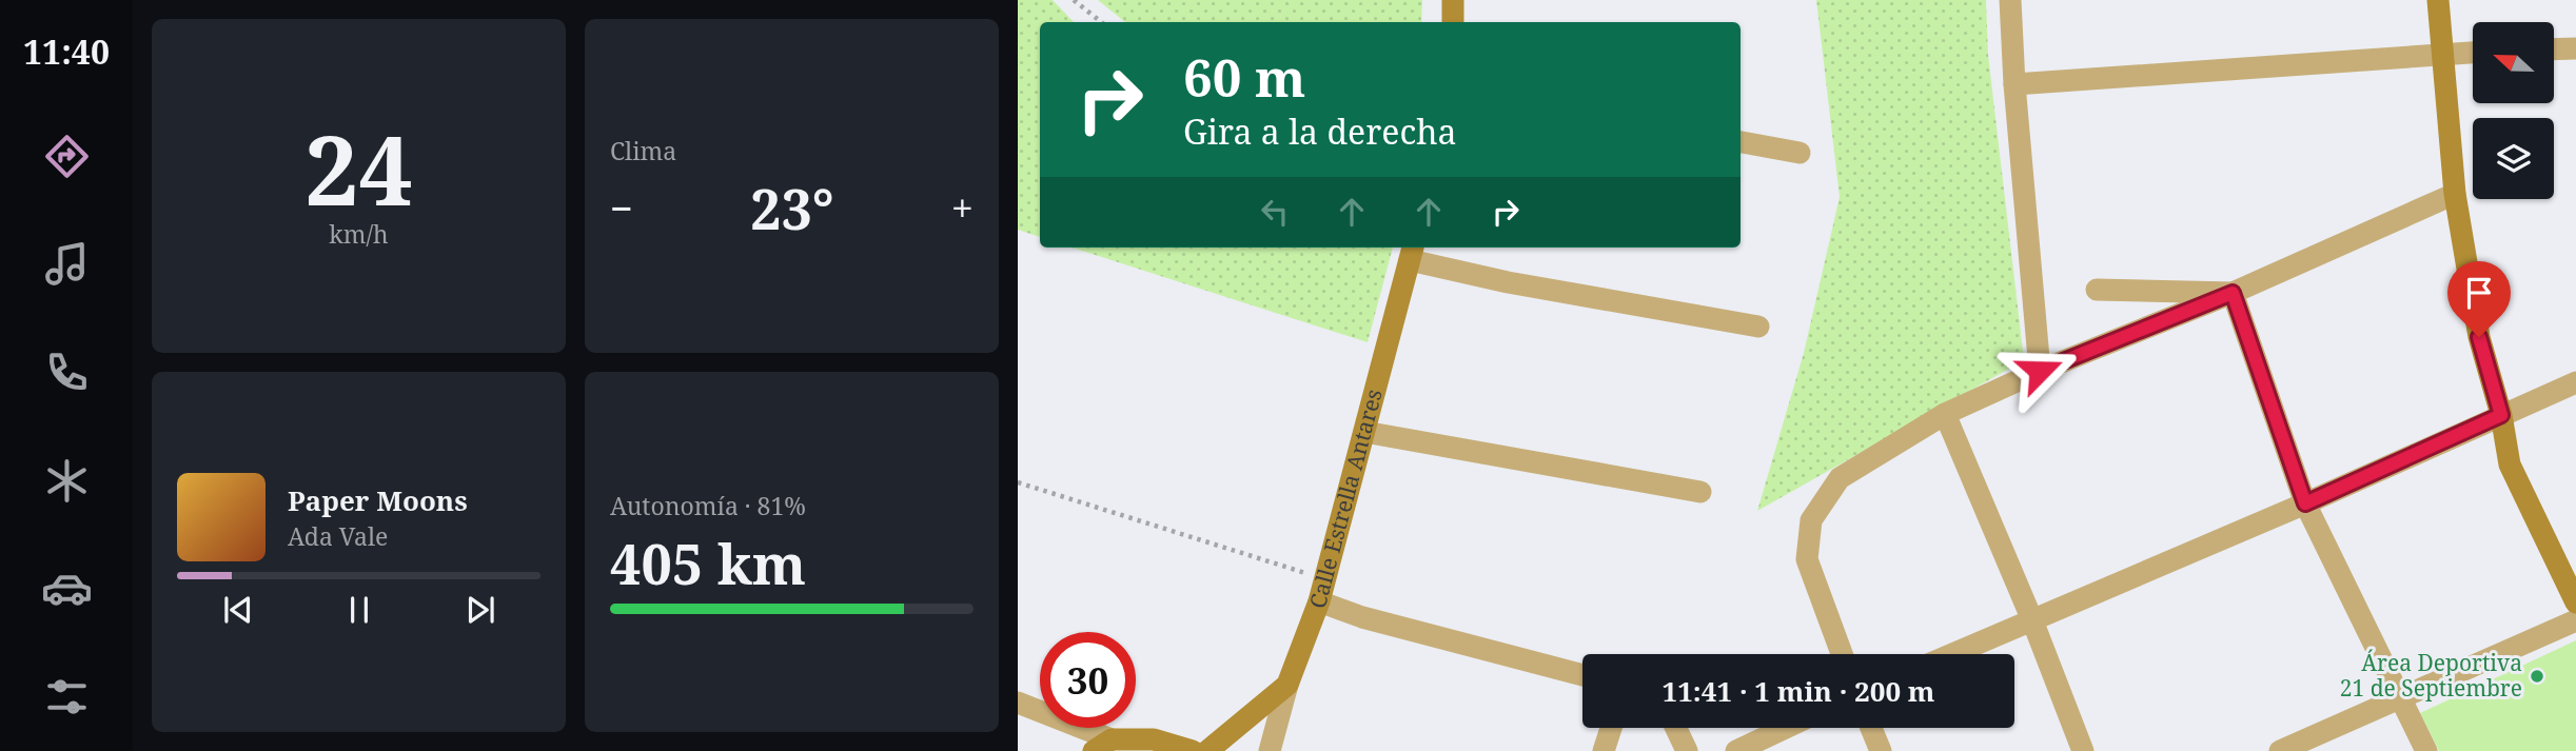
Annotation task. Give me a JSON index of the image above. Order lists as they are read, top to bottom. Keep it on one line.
{"streets":{"street":["Calle Estrella Antares"]},"places":["Área Deportiva 21 de Septiembre"],"north":"left","page":{"tabs":"11:40","tile":[["24","km/h"],"Clima",["Autonomía · 81%","405 km"]],"turn":["60 m","Gira a la derecha"],"heat":["−","23°","+"],"song":["Paper Moons","Ada Vale"],"limit":"30","trip":"11:41 · 1 min · 200 m"}}
